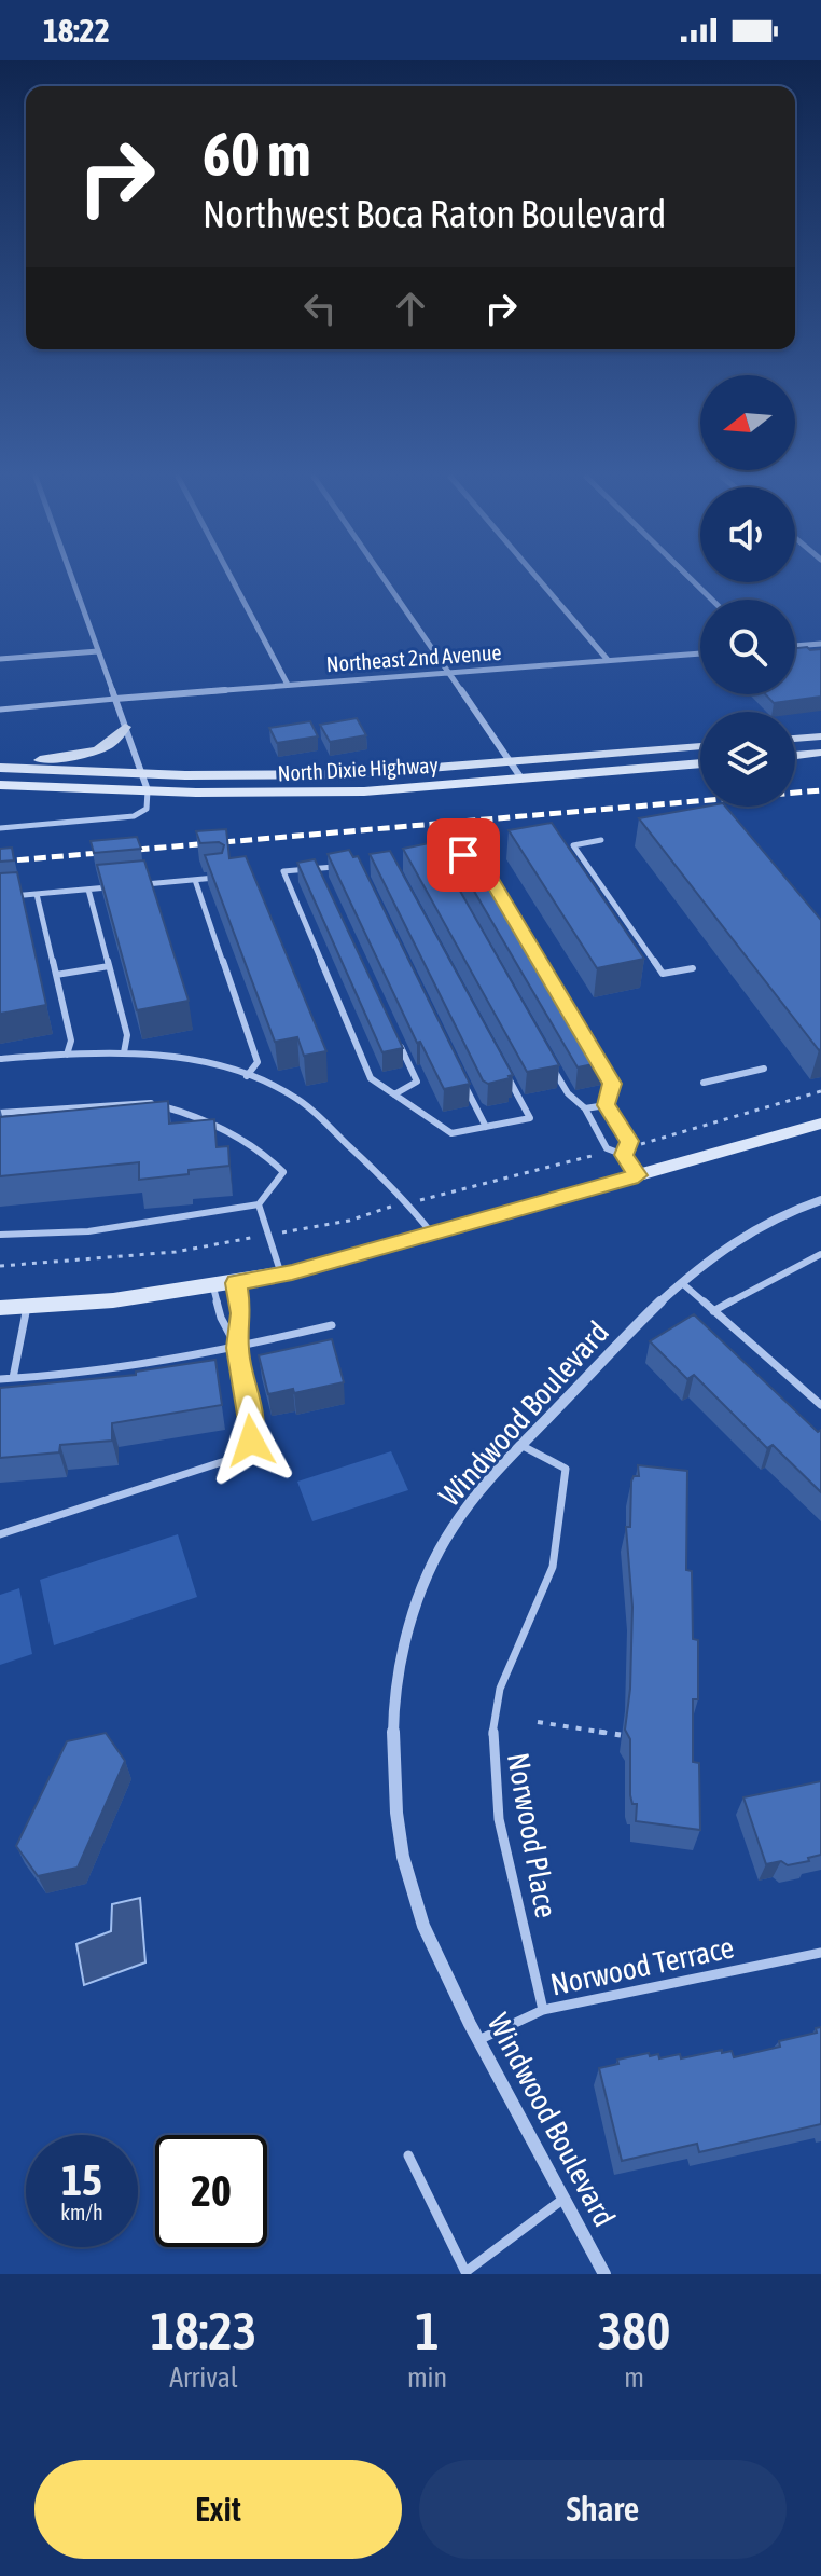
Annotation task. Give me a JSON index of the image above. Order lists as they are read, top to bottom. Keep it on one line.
{"streets":{"main road":["North Dixie Highway"],"street":["Northeast 2nd Avenue","Windwood Boulevard"],"lane":["Norwood Place","Norwood Terrace"]},"crossings":[["Windwood Boulevard","Norwood Place"],["Windwood Boulevard","Norwood Terrace"],["Norwood Place","Norwood Terrace"]],"north":"left","page":{"status":"18:22","turn":["60 m","Northwest Boca Raton Boulevard"],"speed":"15 km/h","limit":"20","eta":["18:23","Arrival","1","min","380","m"],"buttons":["Exit","Share"]}}
